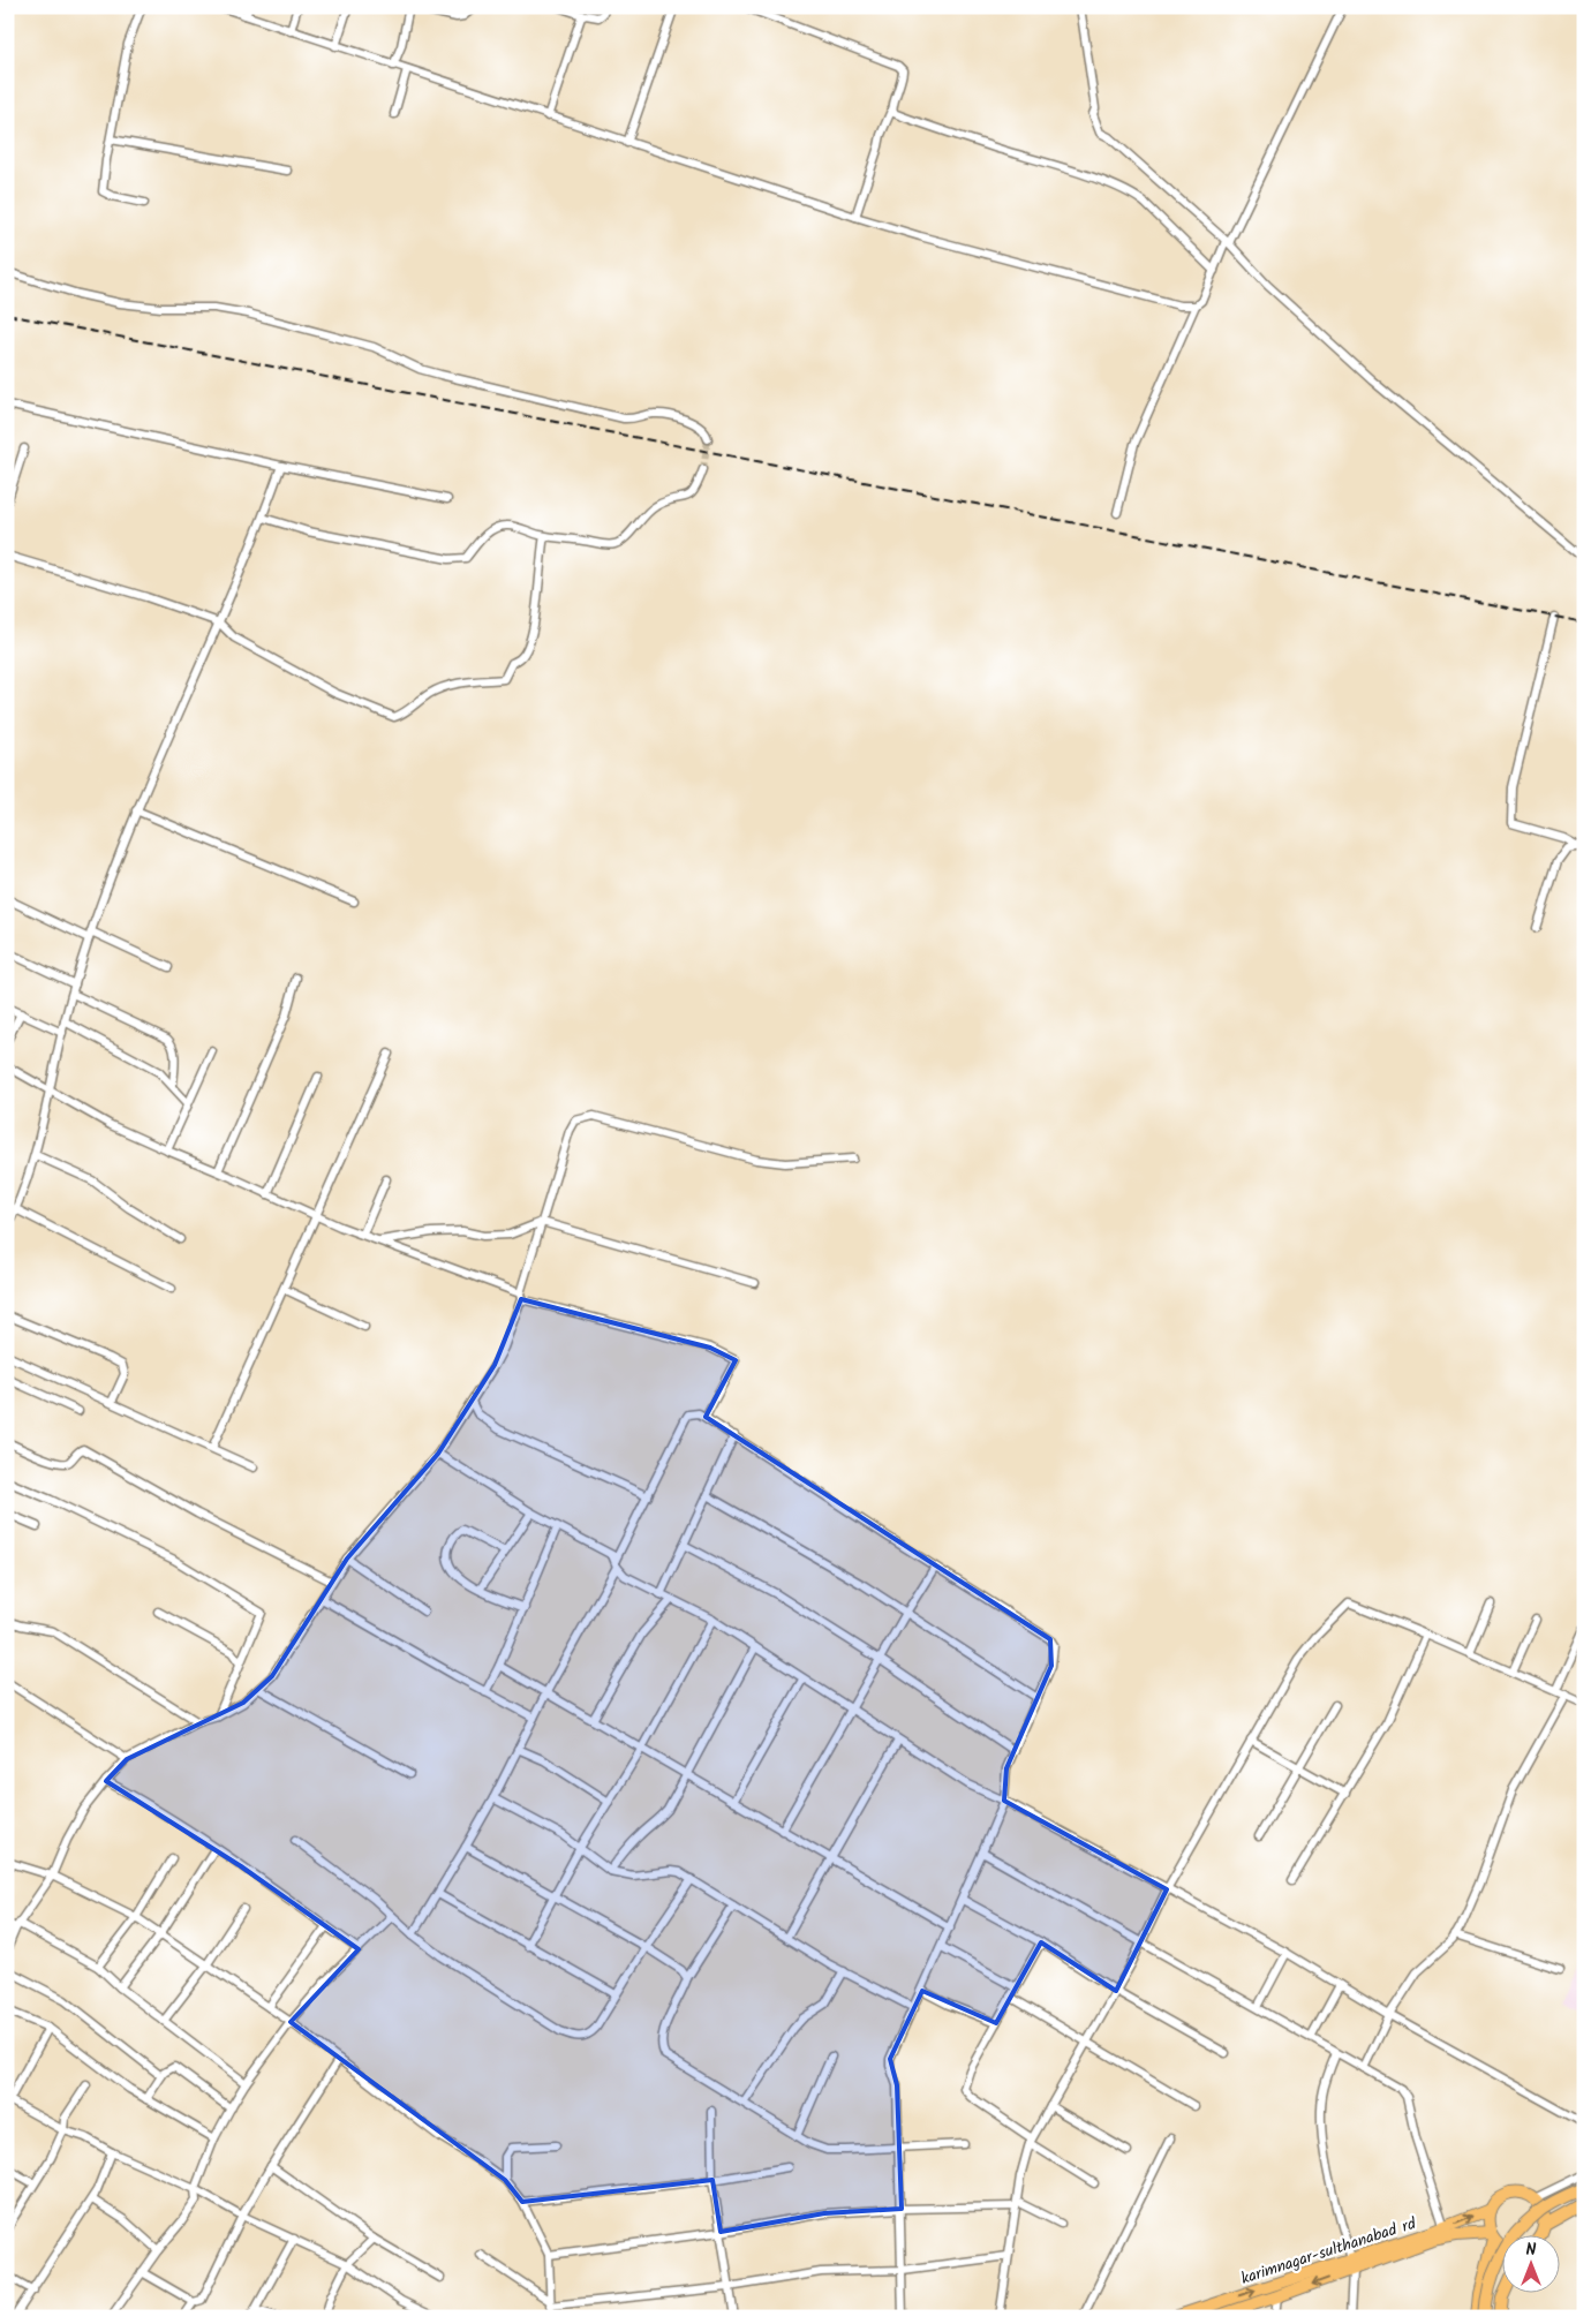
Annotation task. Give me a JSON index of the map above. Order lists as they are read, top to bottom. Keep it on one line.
{"streets":{"highway":["karimnagar-sulthanabad rd"]},"north":"top"}
